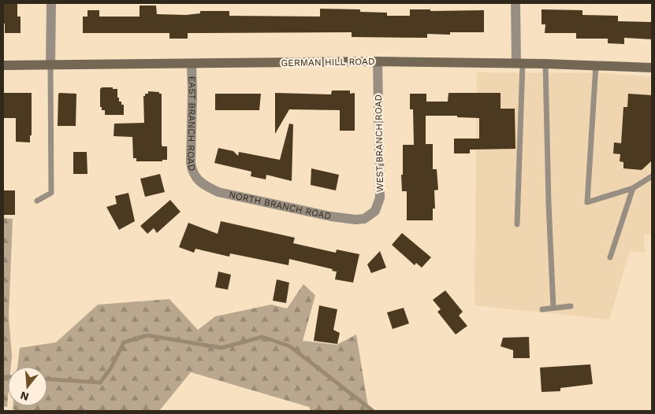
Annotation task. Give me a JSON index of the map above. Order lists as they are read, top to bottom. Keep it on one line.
{"streets":{"street":["GERMAN HILL ROAD","EAST BRANCH ROAD","WEST BRANCH ROAD","NORTH BRANCH ROAD"]},"crossings":[["GERMAN HILL ROAD","EAST BRANCH ROAD"],["GERMAN HILL ROAD","WEST BRANCH ROAD"],["EAST BRANCH ROAD","NORTH BRANCH ROAD"],["WEST BRANCH ROAD","NORTH BRANCH ROAD"]],"north":"bottom"}
